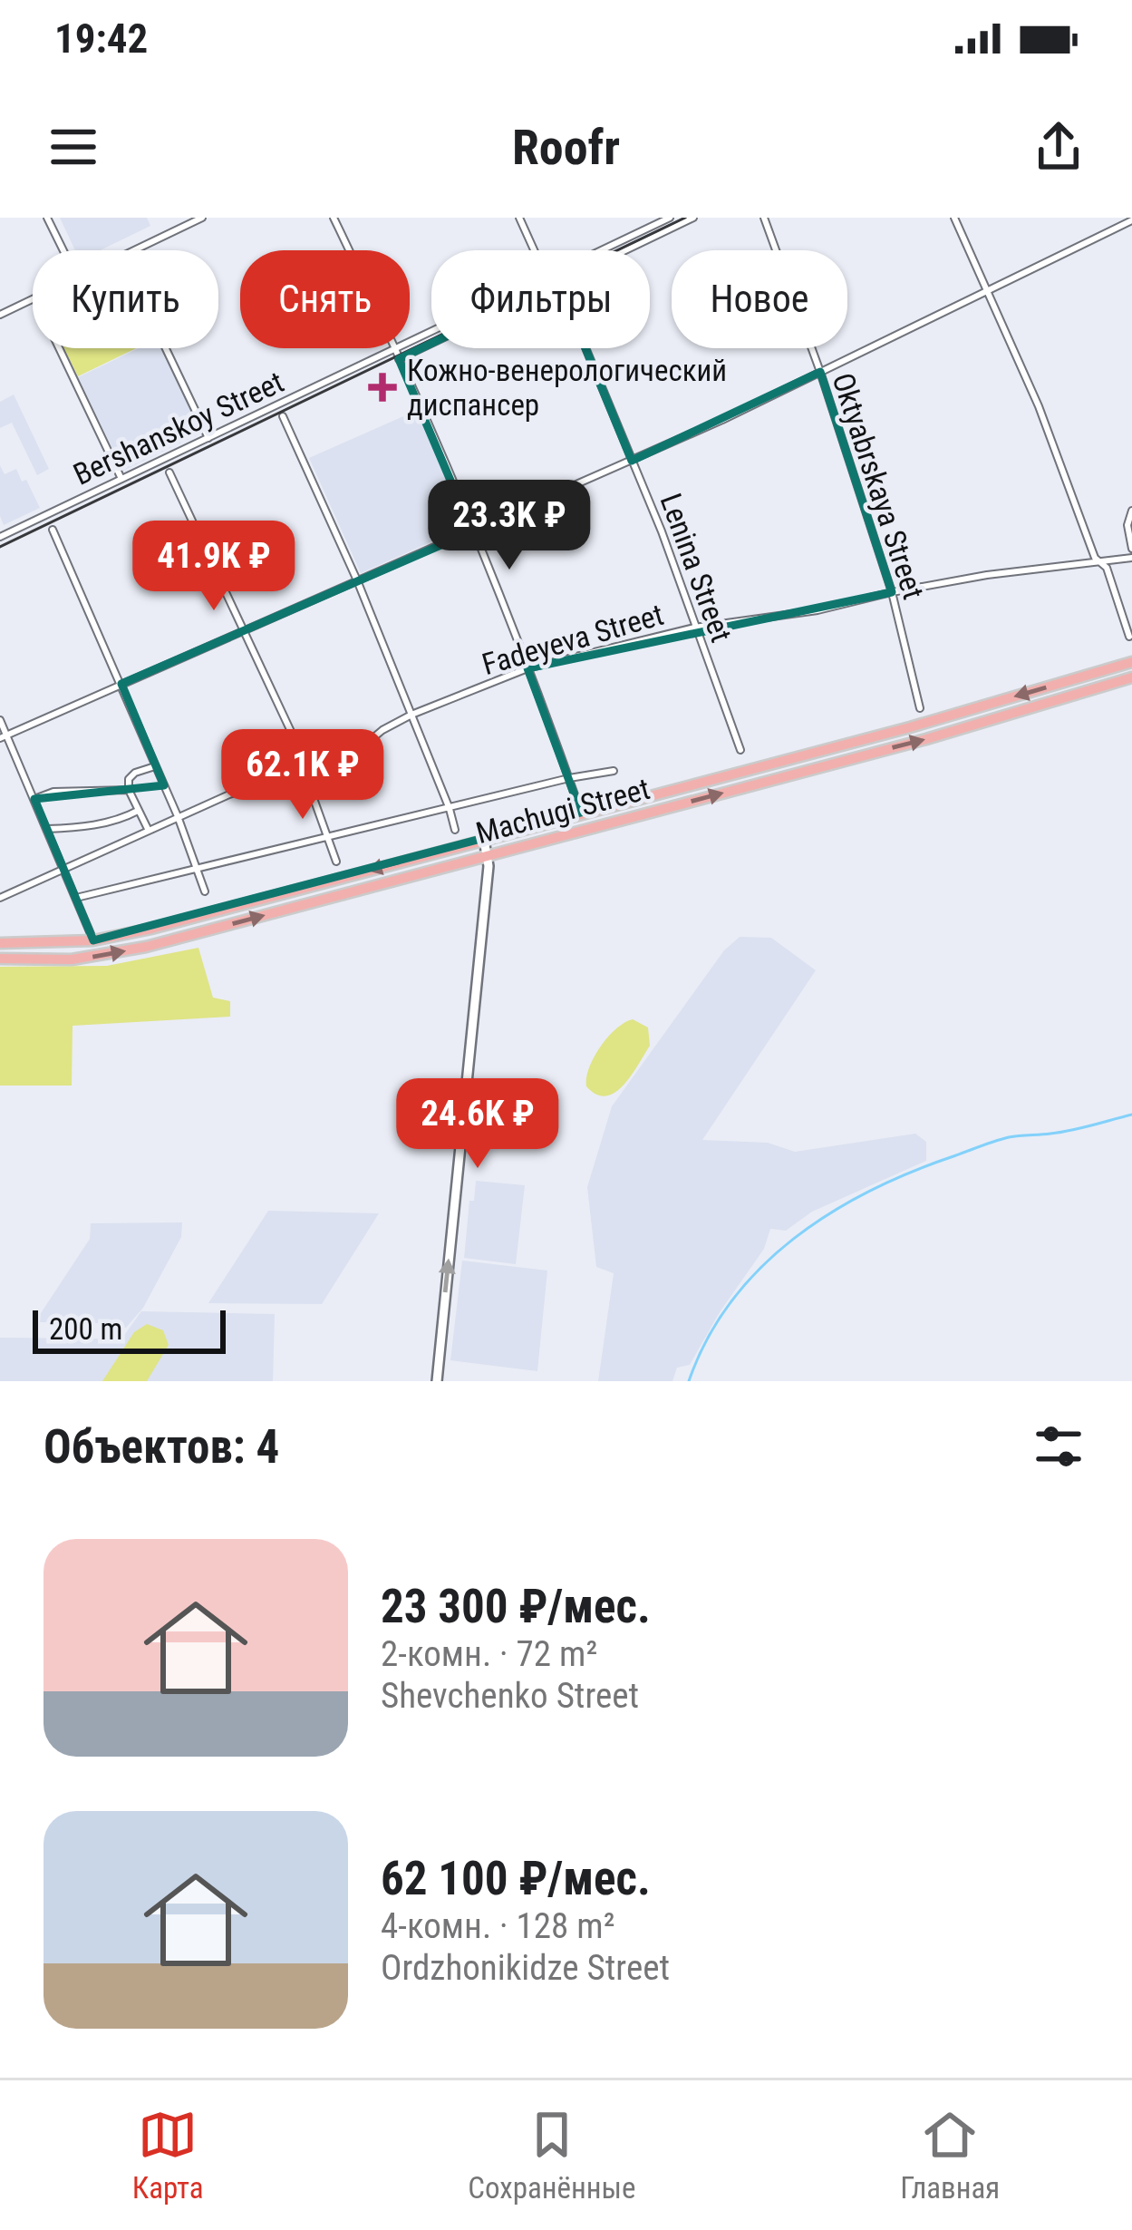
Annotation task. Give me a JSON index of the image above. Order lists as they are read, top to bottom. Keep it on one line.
{"streets":{"main road":["Machugi Street"],"street":["Bershanskoy Street","Oktyabrskaya Street","Lenina Street","Fadeyeva Street"]},"crossings":[["Oktyabrskaya Street","Fadeyeva Street"],["Lenina Street","Fadeyeva Street"]],"places":{"health":["Кожно-венерологический диспансер"]},"scale_bar":"200 m","page":{"status":"19:42","header":"Roofr","chip":["Купить","Снять","Фильтры","Новое"],"price":["23.3K ₽","41.9K ₽","62.1K ₽","24.6K ₽"],"scale":"200 m","heading":"Объектов: 4","list":[{"name":"23 300 ₽/мес.","note":"2-комн. · 72 m² · Shevchenko Street"},{"name":"62 100 ₽/мес.","note":"4-комн. · 128 m² · Ordzhonikidze Street"}],"tabs":["Карта","Сохранённые","Главная"]}}
